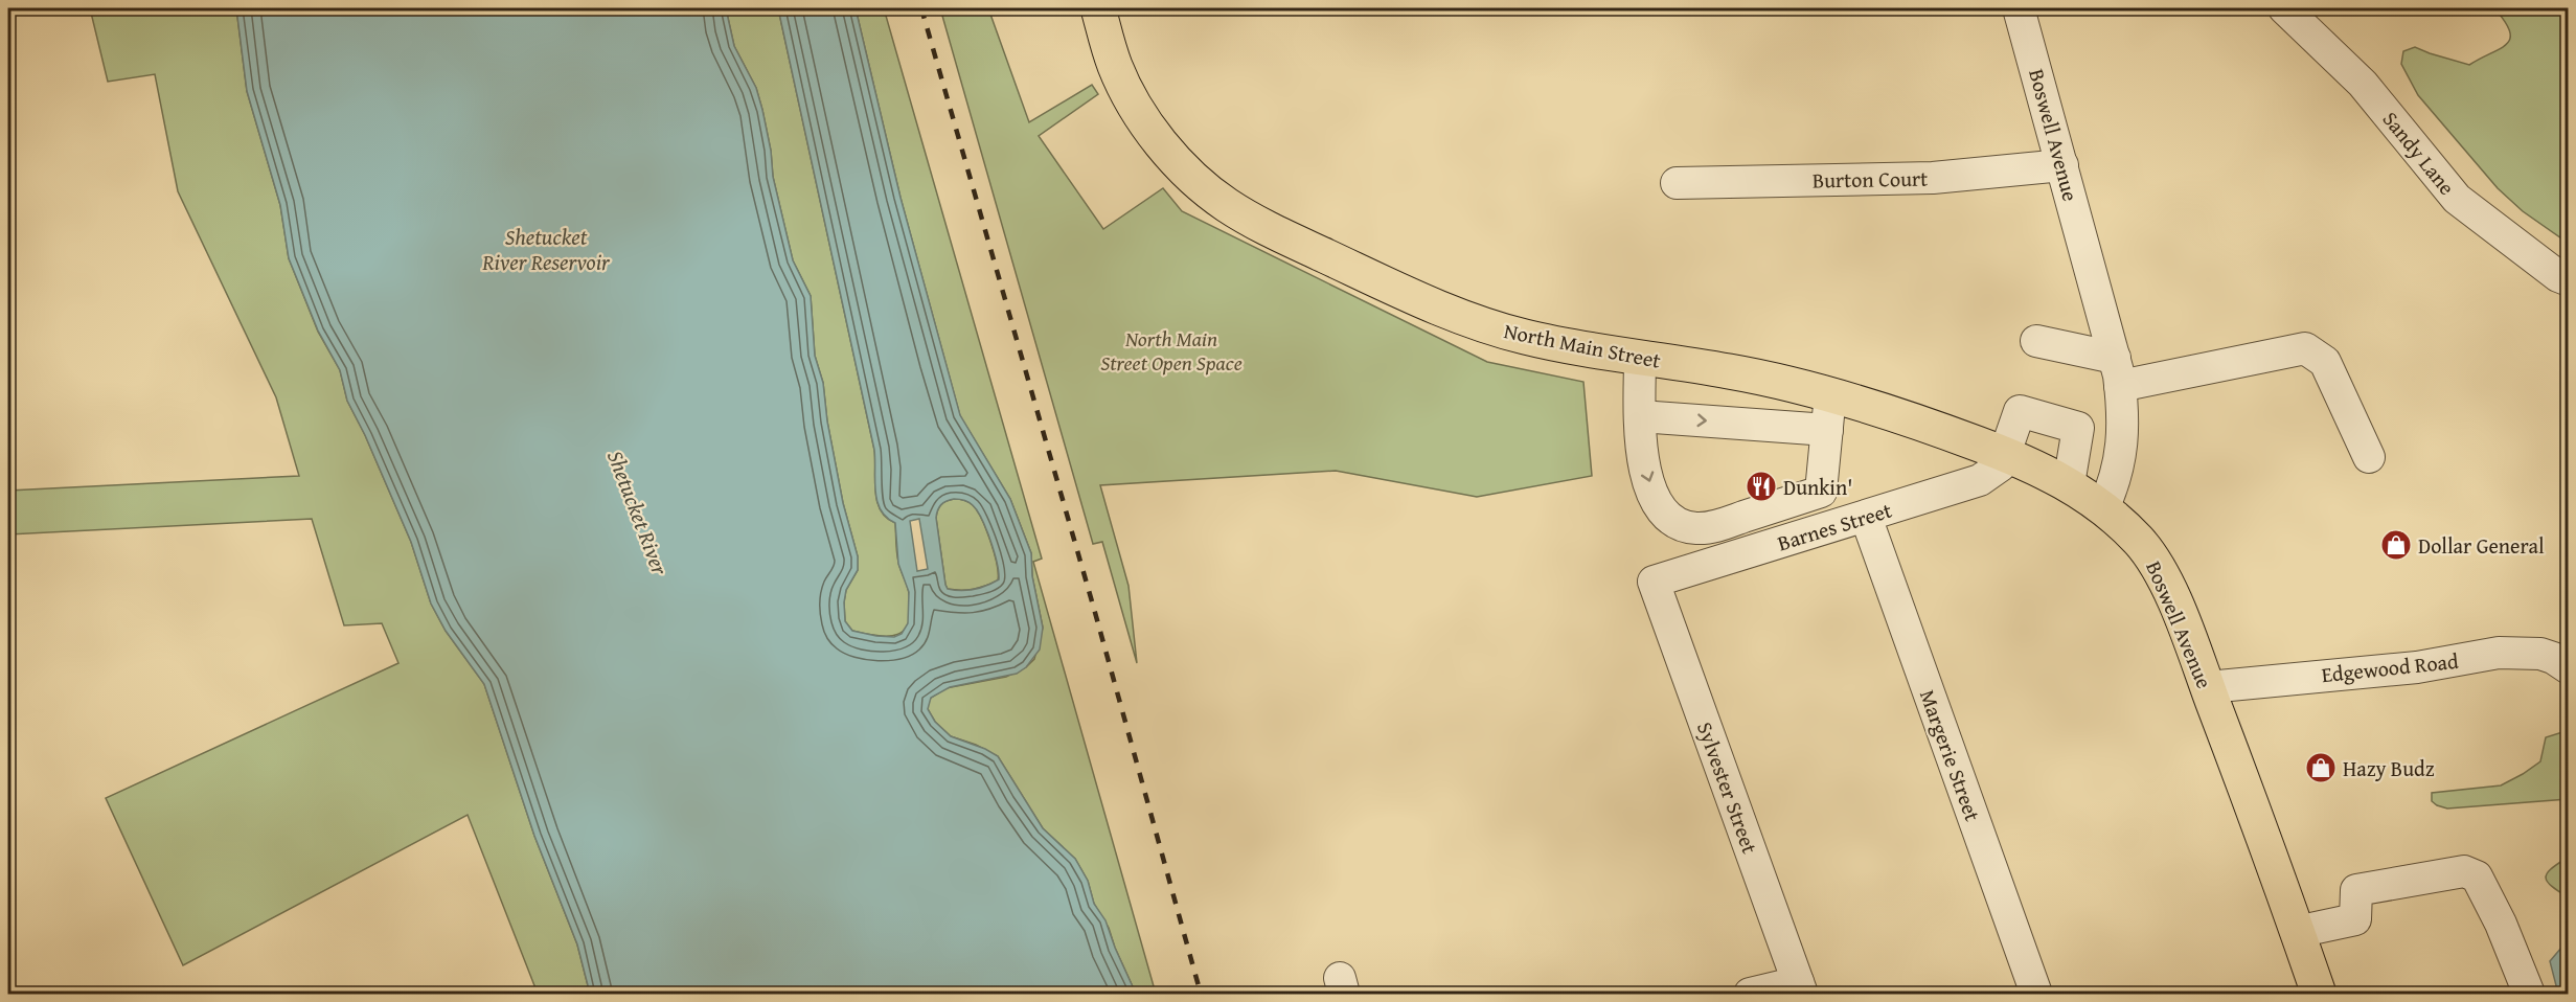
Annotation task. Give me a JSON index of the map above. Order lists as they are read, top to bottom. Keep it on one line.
{"streets":{"main road":["Boswell Avenue","North Main Street"],"street":["Sandy Lane","Burton Court","Barnes Street","Edgewood Road","Margerie Street","Sylvester Street"]},"crossings":[["Boswell Avenue","Burton Court"],["Boswell Avenue","North Main Street"],["Boswell Avenue","Edgewood Road"],["North Main Street","Barnes Street"],["Barnes Street","Margerie Street"],["Barnes Street","Sylvester Street"]],"water":["Shetucket River Reservoir","Shetucket River"],"parks":["North Main Street Open Space"],"places":{"restaurant":["Dunkin'"],"shop":["Dollar General","Hazy Budz"]}}
